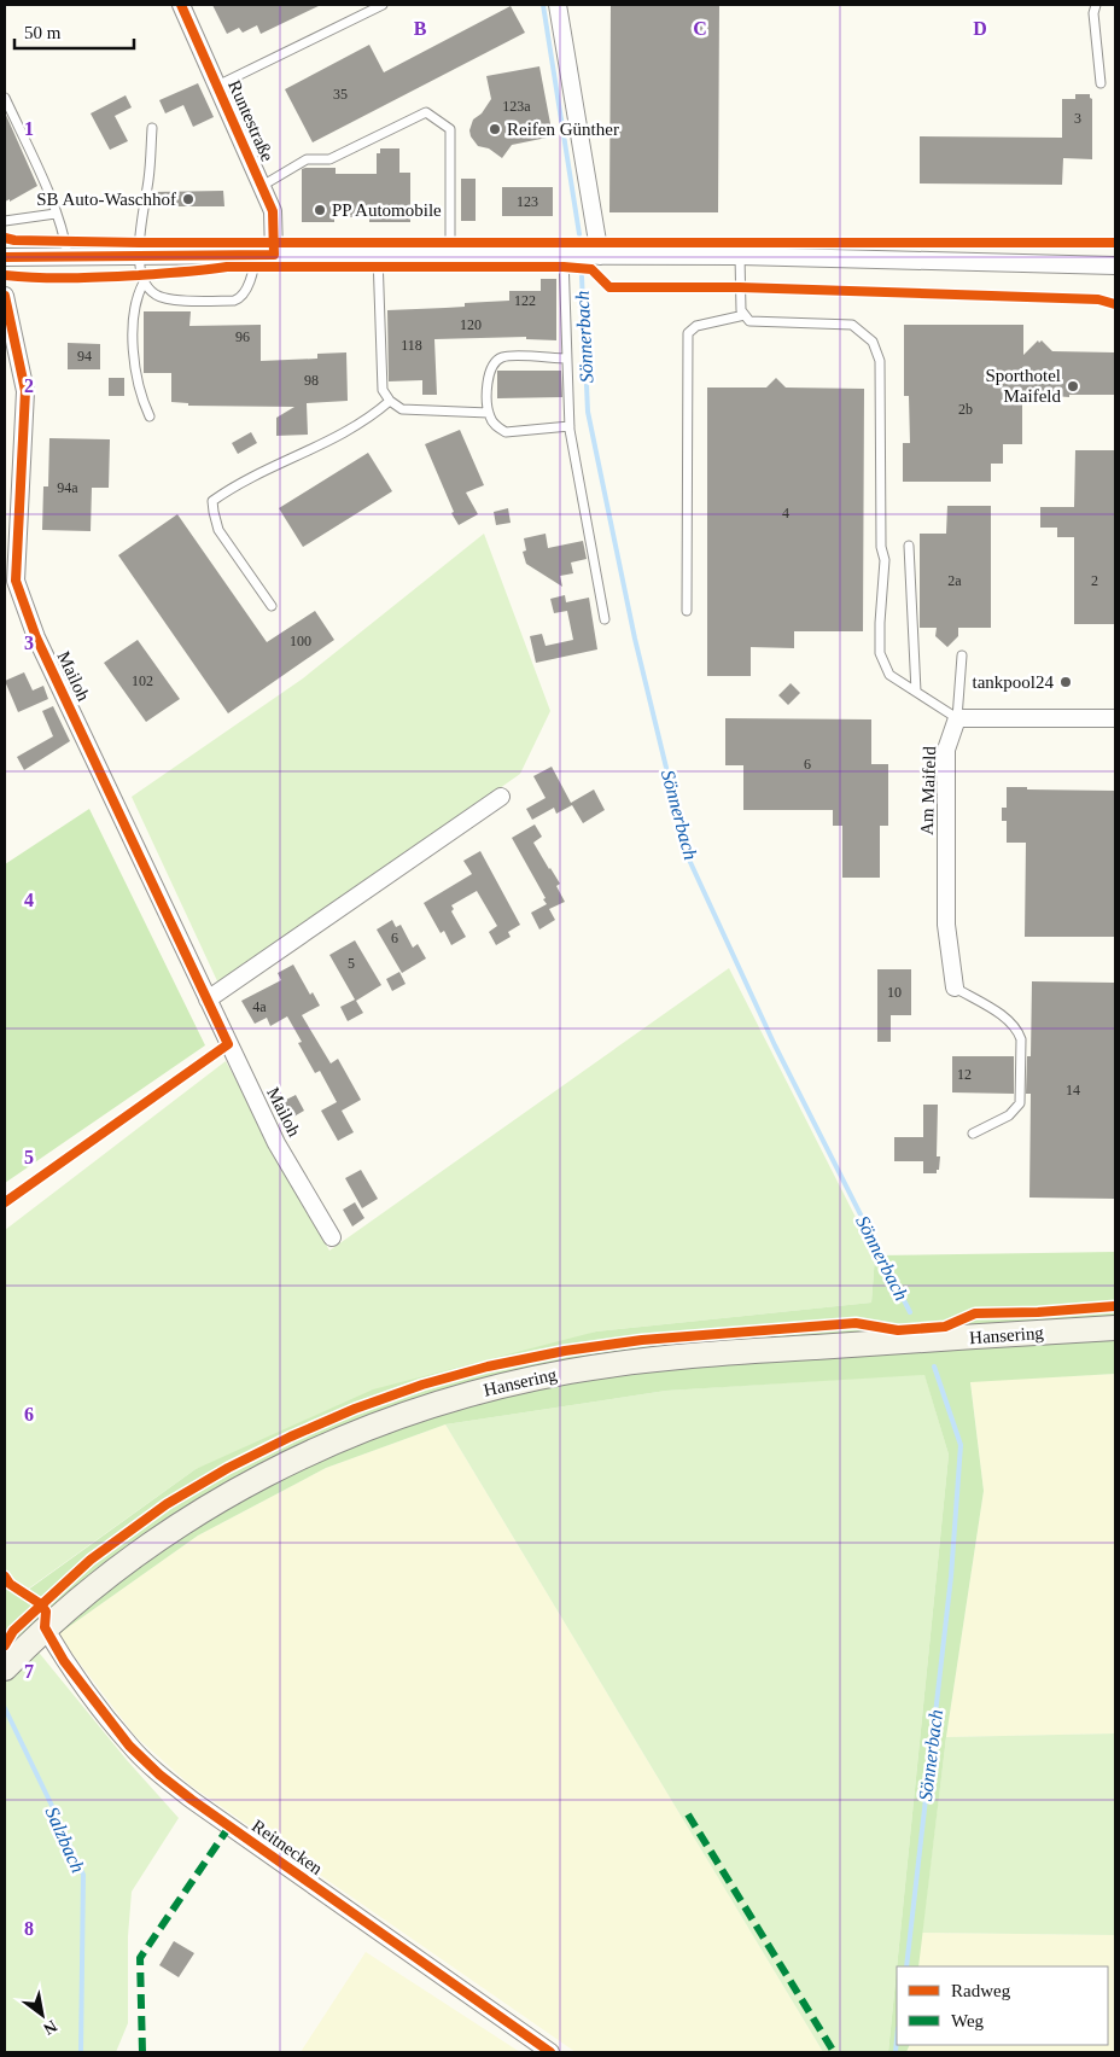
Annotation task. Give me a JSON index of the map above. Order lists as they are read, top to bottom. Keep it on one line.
{"streets":{"street":["Runtestraße","Mailoh","Am Maifeld","Hansering","Reitnecken"]},"crossings":[["Hansering","Reitnecken"]],"water":["Sönnerbach","Salzbach"],"places":["Reifen Günther","SB Auto-Waschhof","PP Automobile","Sporthotel Maifeld","tankpool24"],"house_numbers":["35","123a","3","123","122","120","96","118","94","98","2b","94a","4","2a","2","100","102","6","6","5","10","4a","12","14"],"legend":["Radweg","Weg"],"scale_bar":"50 m","north":"bottom right","grid":{"columns":["B","C","D"],"rows":["1","2","3","4","5","6","7","8"]}}
